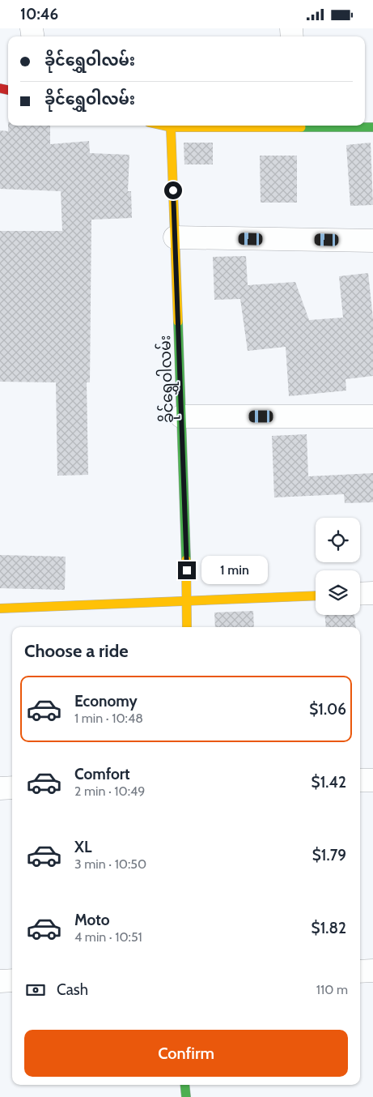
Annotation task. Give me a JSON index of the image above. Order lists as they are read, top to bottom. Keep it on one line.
{"streets":{"street":["ခိုင်ရွှေဝါလမ်း"]},"page":{"status":"10:46","banner":["ခိုင်ရွှေဝါလမ်း","ခိုင်ရွှေဝါလမ်း"],"bubble":"1 min","heading":"Choose a ride","list":[{"name":"Economy","note":"1 min · 10:48","value":"$1.06"},{"name":"Comfort","note":"2 min · 10:49","value":"$1.42"},{"name":"XL","note":"3 min · 10:50","value":"$1.79"},{"name":"Moto","note":"4 min · 10:51","value":"$1.82"}],"pay":["Cash","110 m"],"buttons":"Confirm"}}
